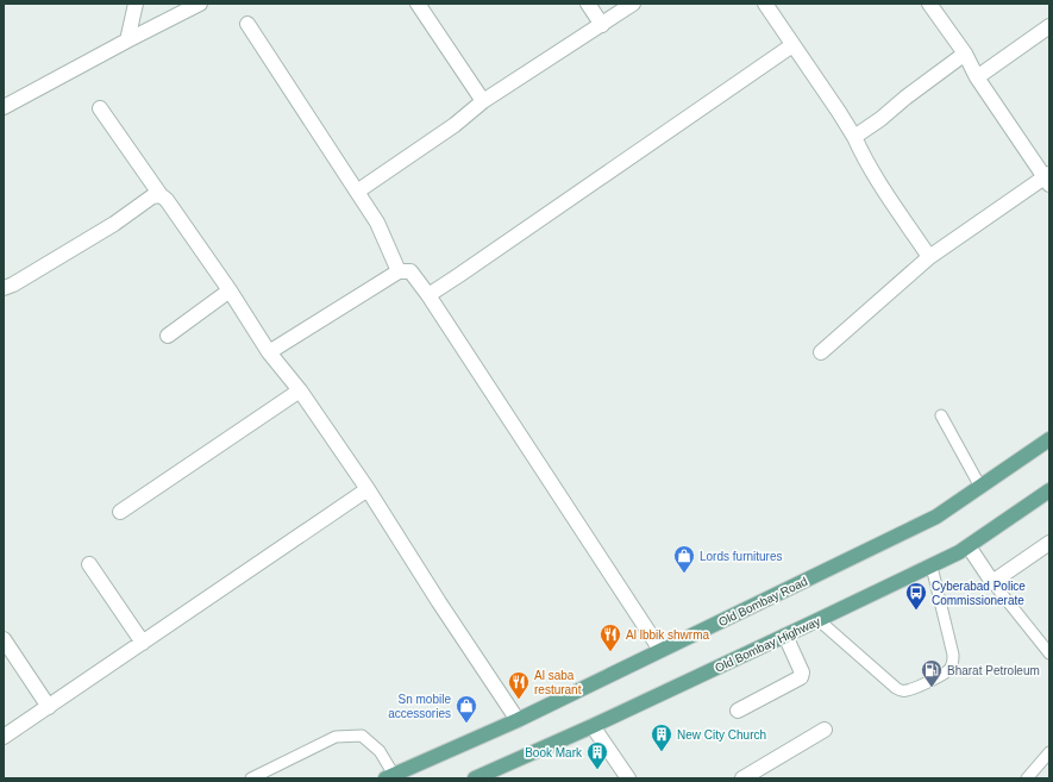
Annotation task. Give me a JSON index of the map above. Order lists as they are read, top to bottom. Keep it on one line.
{"streets":{"main road":["Old Bombay Road","Old Bombay Highway"]},"places":{"shop":["Lords furnitures","Sn mobile accessories"],"bus stop":["Cyberabad Police Commissionerate"],"restaurant":["Al lbbik shwrma","Al saba resturant"],"fuel station":["Bharat Petroleum"],"building":["New City Church","Book Mark"]}}
